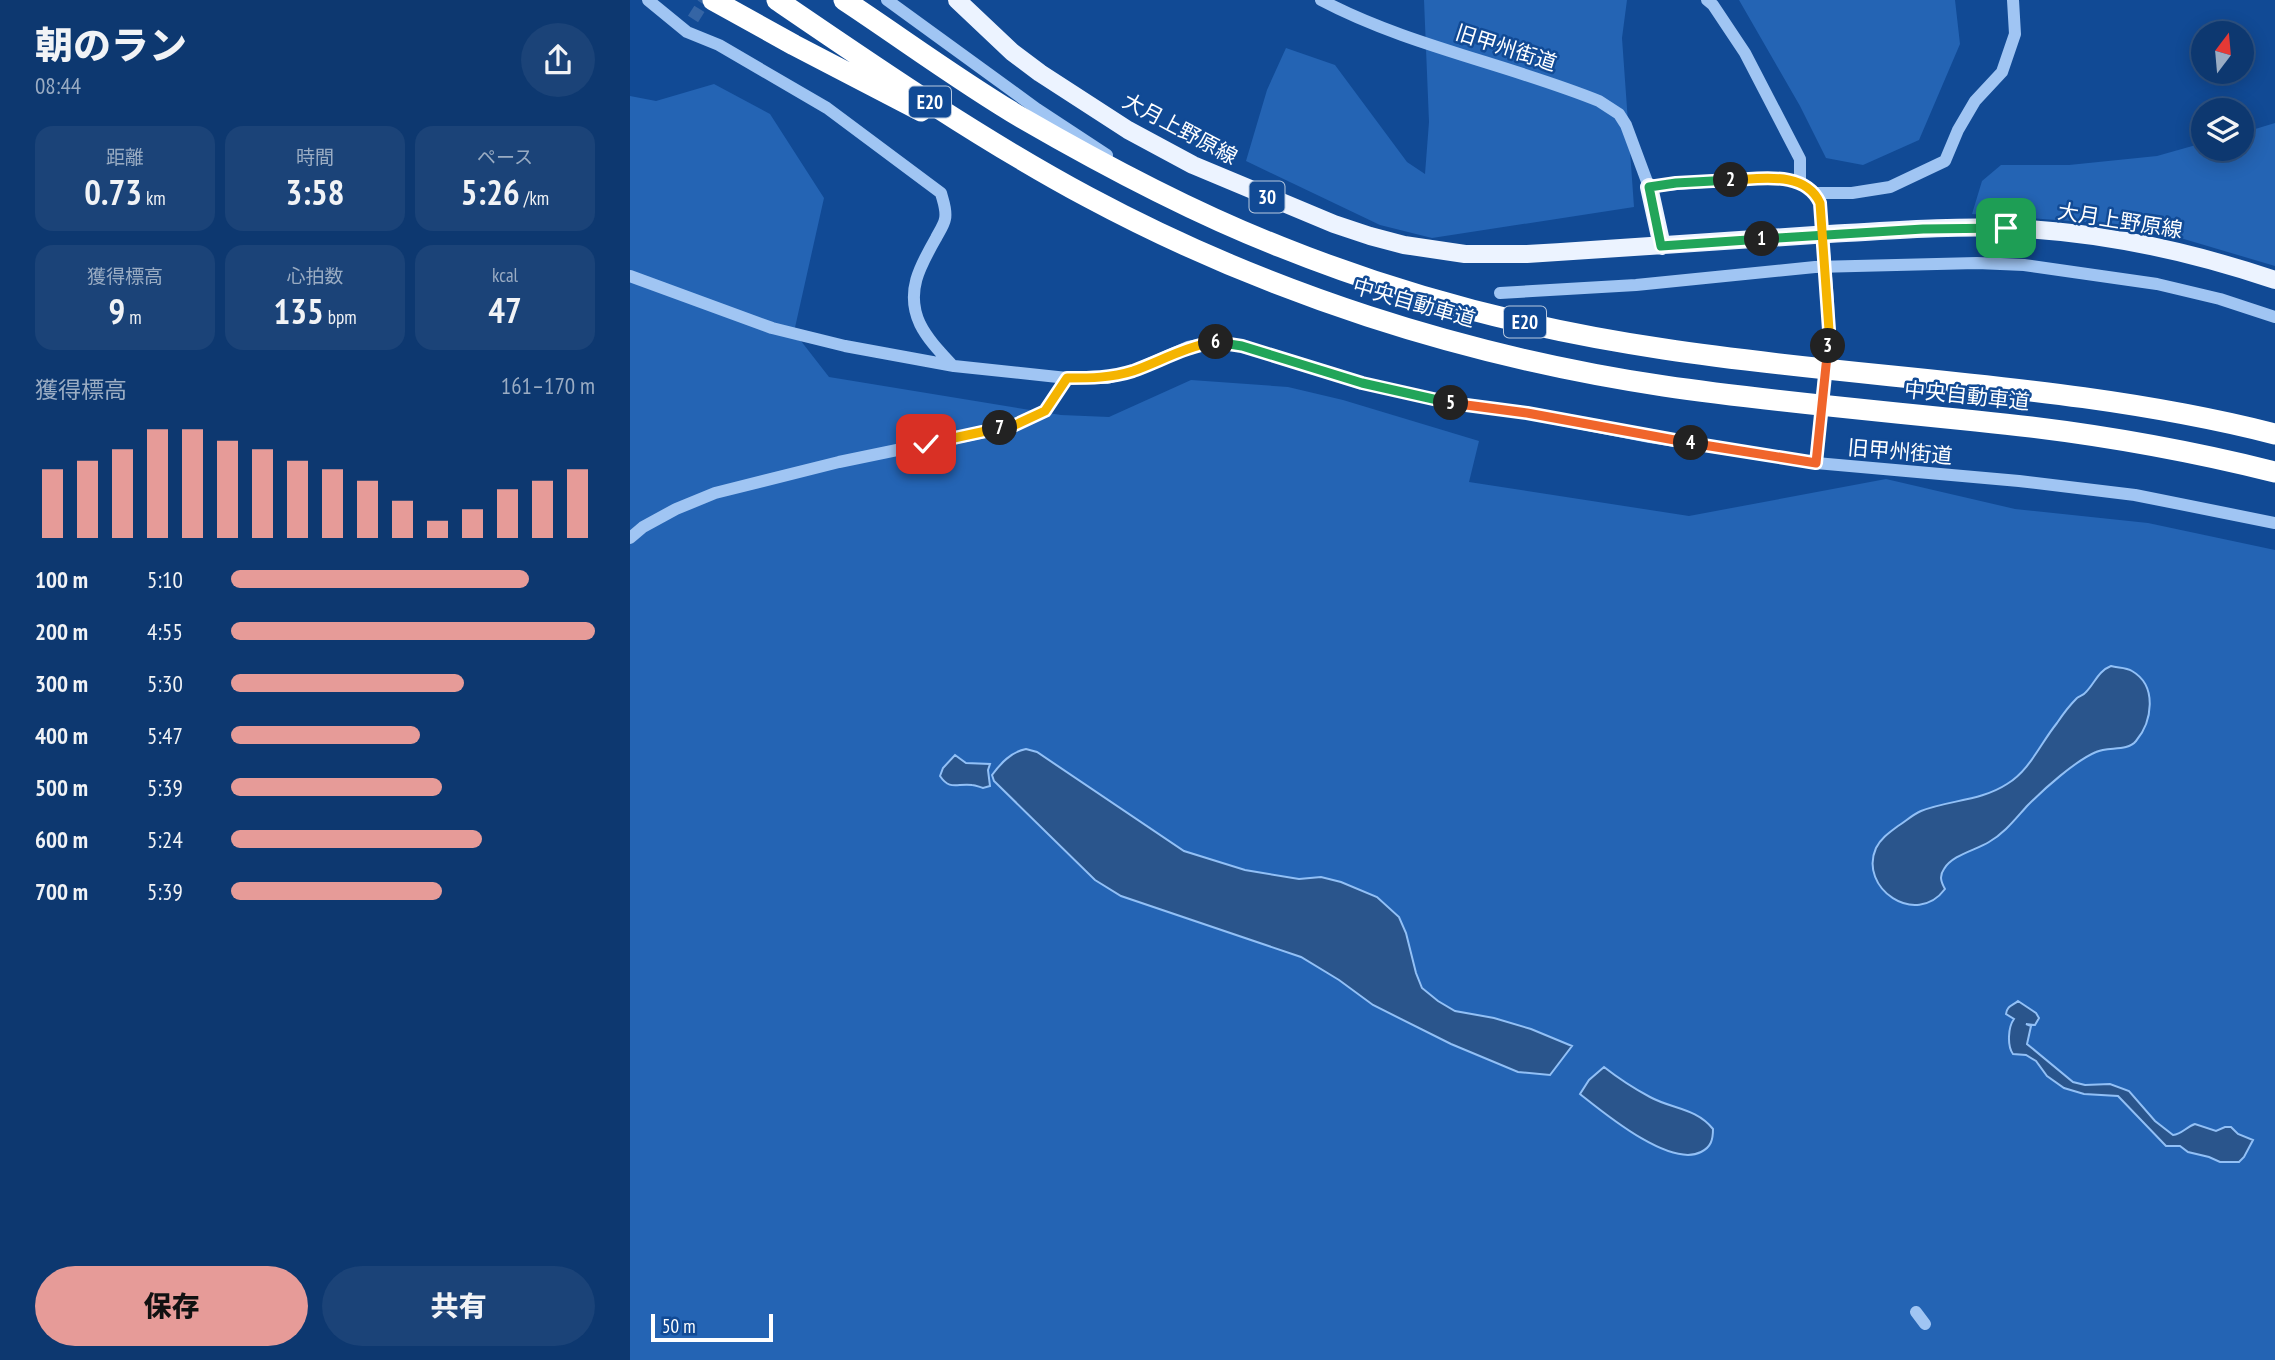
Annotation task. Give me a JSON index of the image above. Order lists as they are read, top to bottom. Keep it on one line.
{"streets":{"highway":["E20","中央自動車道"],"main road":["大月上野原線","30"],"street":["旧甲州街道"]},"scale_bar":"50 m","north":"top","page":{"heading":["朝のラン","08:44"],"stats":[["距離","0.73 km"],["時間","3:58"],["ペース","5:26 /km"],["獲得標高","9 m"],["心拍数","135 bpm"],["kcal","47"]],"pins":["2","1","6","3","5","7","4"],"chart":["獲得標高","161–170 m"],"list":[{"name":"100 m","note":"5:10"},{"name":"200 m","note":"4:55"},{"name":"300 m","note":"5:30"},{"name":"400 m","note":"5:47"},{"name":"500 m","note":"5:39"},{"name":"600 m","note":"5:24"},{"name":"700 m","note":"5:39"}],"buttons":["保存","共有"],"scale":"50 m"}}
